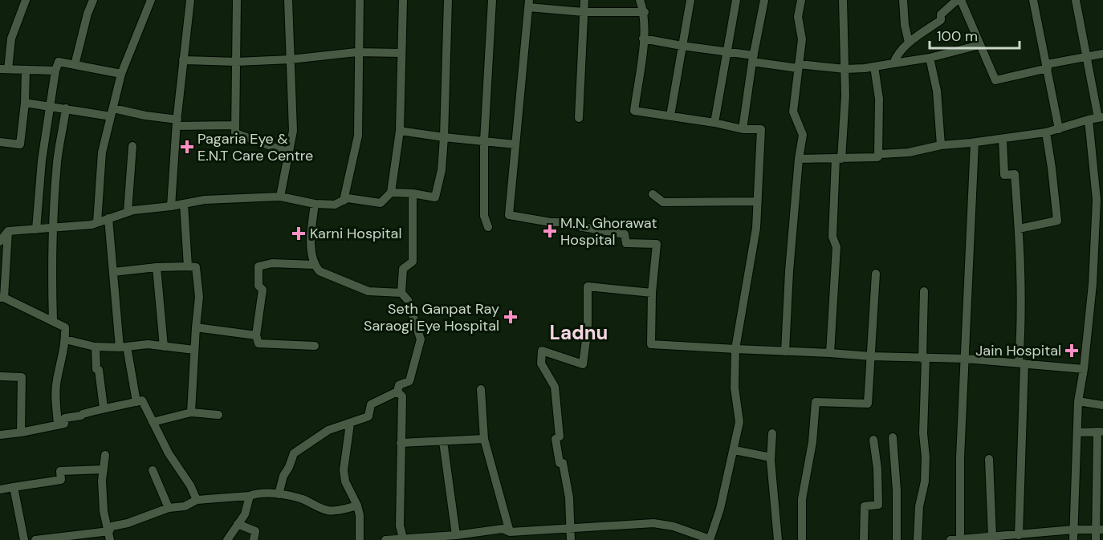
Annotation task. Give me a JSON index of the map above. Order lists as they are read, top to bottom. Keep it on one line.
{"districts":["Ladnu"],"places":{"health":["Pagaria Eye & E.N.T Care Centre","M.N. Ghorawat Hospital","Karni Hospital","Seth Ganpat Ray Saraogi Eye Hospital","Jain Hospital"]},"scale_bar":"100 m"}
